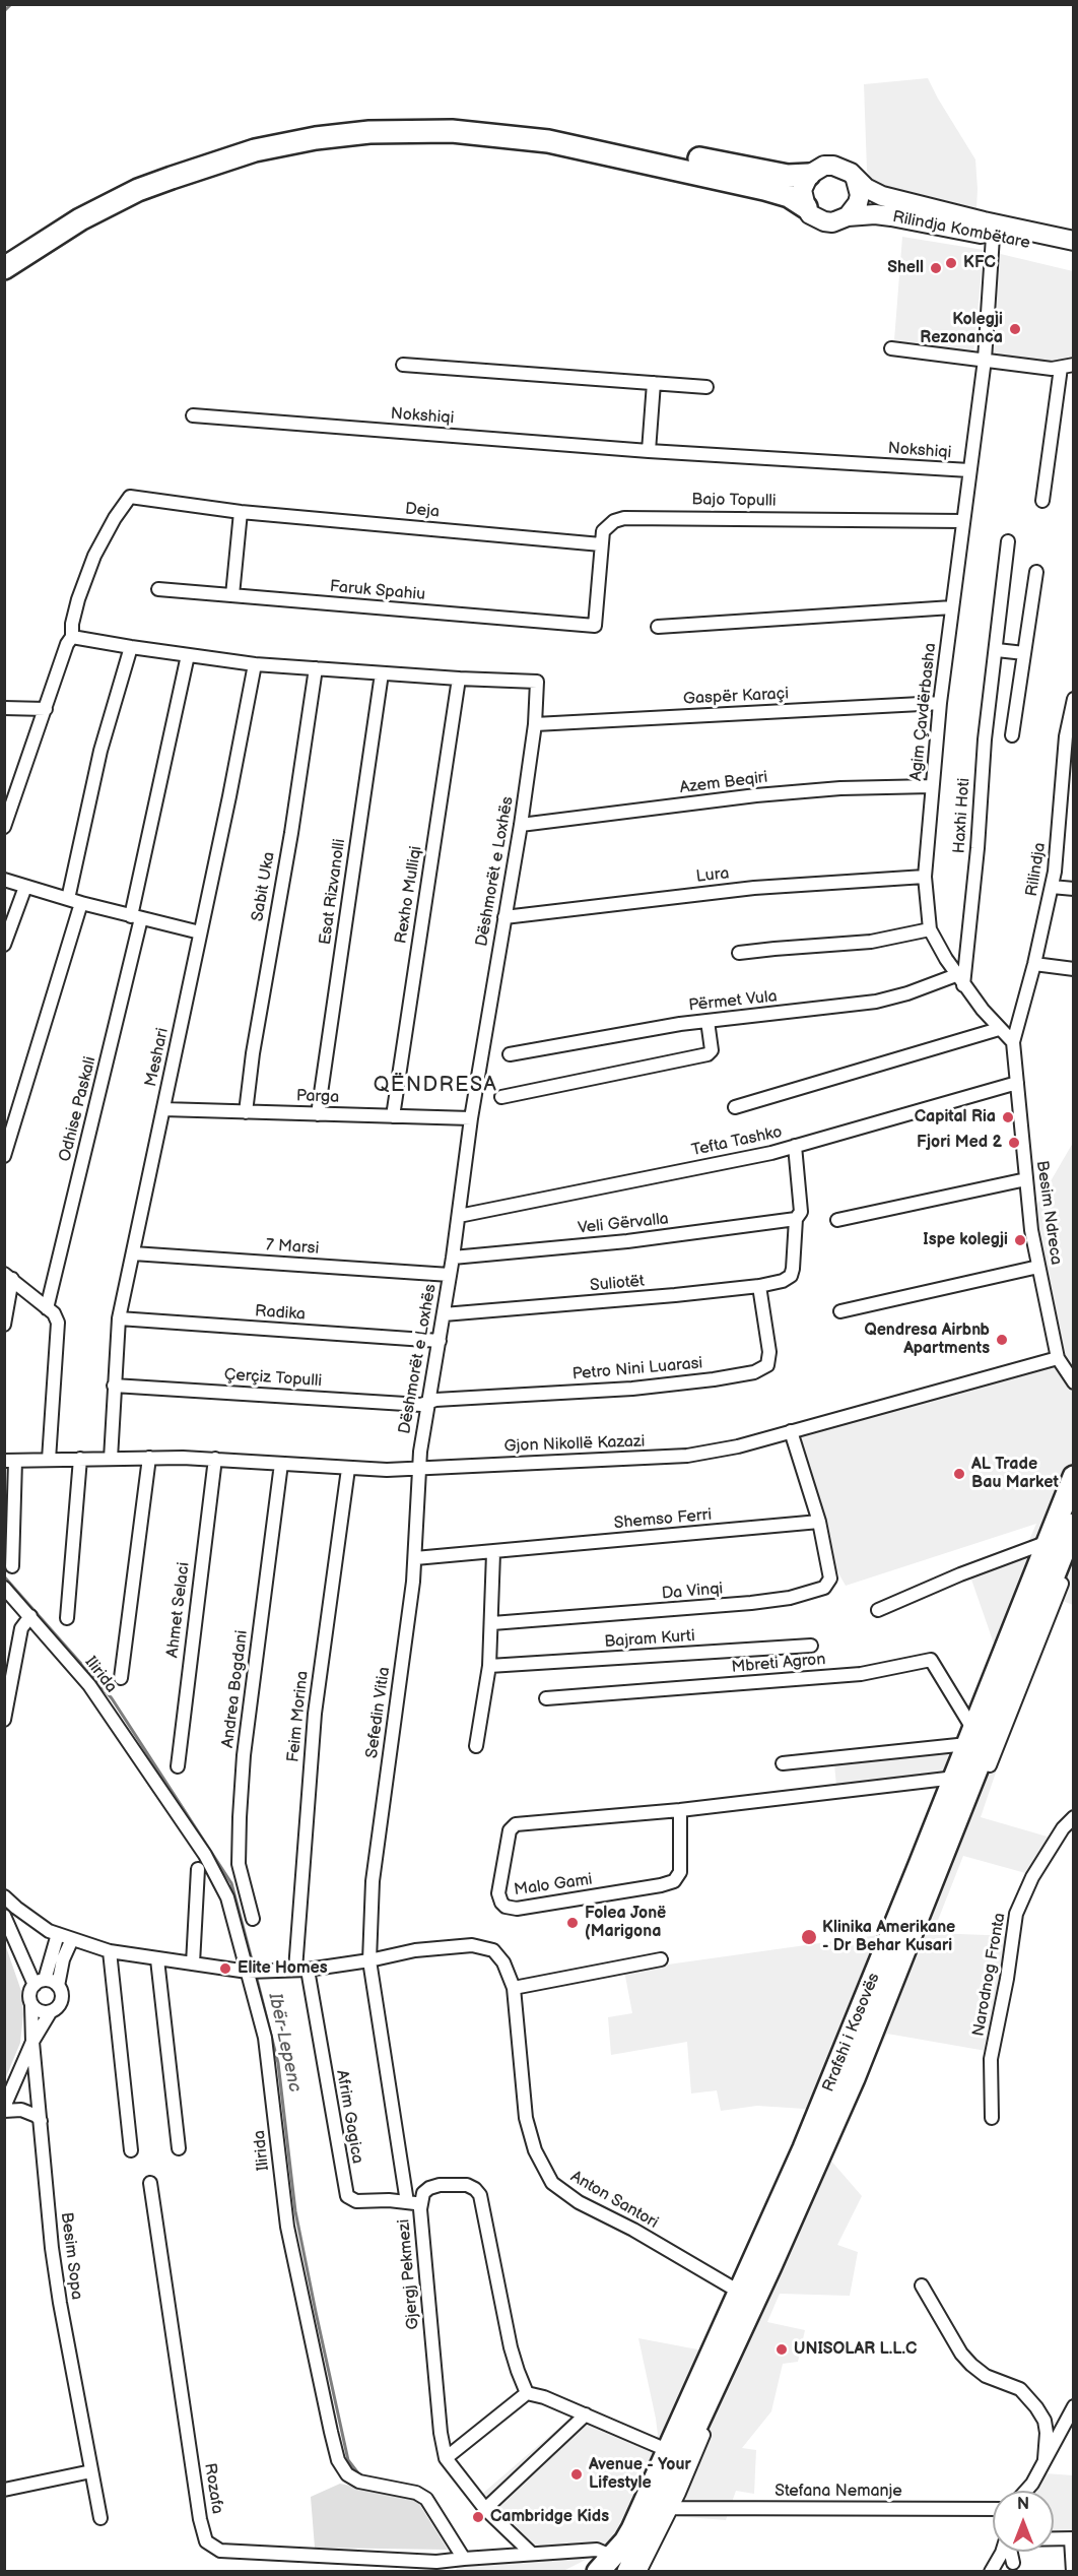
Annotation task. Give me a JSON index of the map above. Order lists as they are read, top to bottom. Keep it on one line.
{"streets":{"highway":["Rrafshi i Kosovës"],"main road":["Rilindja Kombëtare"],"street":["Nokshiqi","Bajo Topulli","Deja","Faruk Spahiu","Gaspër Karaçi","Agim Çavdërbasha","Azem Beqiri","Haxhi Hoti","Rilindja","Dëshmorët e Loxhës","Lura","Sabit Uka","Esat Rizvanolli","Rexho Mulliqi","Përmet Vula","Meshari","Parga","Odhise Paskali","Tefta Tashko","Besim Ndreca","Veli Gërvalla","7 Marsi","Suliotët","Radika","Petro Nini Luarasi","Çerçiz Topulli","Gjon Nikollë Kazazi","Shemso Ferri","Da Vinqi","Ahmet Selaci","Bajram Kurti","Mbreti Agron","Ilirida","Andrea Bogdani","Sefedin Vitia","Feim Morina","Malo Gami","Narodnog Fronta","Afrim Gagica","Anton Santori","Besim Sopa","Gjergj Pekmezi","Rozafa","Stefana Nemanje"]},"crossings":[["Rilindja Kombëtare","Agim Çavdërbasha"],["Nokshiqi","Agim Çavdërbasha"],["Bajo Topulli","Deja"],["Bajo Topulli","Faruk Spahiu"],["Bajo Topulli","Agim Çavdërbasha"],["Deja","Faruk Spahiu"],["Deja","Dëshmorët e Loxhës"],["Gaspër Karaçi","Agim Çavdërbasha"],["Gaspër Karaçi","Dëshmorët e Loxhës"],["Agim Çavdërbasha","Azem Beqiri"],["Agim Çavdërbasha","Haxhi Hoti"],["Agim Çavdërbasha","Rilindja"],["Agim Çavdërbasha","Lura"],["Agim Çavdërbasha","Përmet Vula"],["Agim Çavdërbasha","Besim Ndreca"],["Azem Beqiri","Dëshmorët e Loxhës"],["Haxhi Hoti","Përmet Vula"],["Rilindja","Besim Ndreca"],["Dëshmorët e Loxhës","Lura"],["Dëshmorët e Loxhës","Sabit Uka"],["Dëshmorët e Loxhës","Esat Rizvanolli"],["Dëshmorët e Loxhës","Rexho Mulliqi"],["Dëshmorët e Loxhës","Meshari"],["Dëshmorët e Loxhës","Parga"],["Dëshmorët e Loxhës","Odhise Paskali"],["Dëshmorët e Loxhës","Tefta Tashko"],["Dëshmorët e Loxhës","Veli Gërvalla"],["Dëshmorët e Loxhës","7 Marsi"],["Dëshmorët e Loxhës","Suliotët"],["Dëshmorët e Loxhës","Radika"],["Dëshmorët e Loxhës","Petro Nini Luarasi"],["Dëshmorët e Loxhës","Çerçiz Topulli"],["Dëshmorët e Loxhës","Gjon Nikollë Kazazi"],["Dëshmorët e Loxhës","Sefedin Vitia"],["Sabit Uka","Parga"],["Esat Rizvanolli","Parga"],["Rexho Mulliqi","Parga"],["Meshari","Parga"],["Meshari","7 Marsi"],["Meshari","Radika"],["Meshari","Çerçiz Topulli"],["Meshari","Gjon Nikollë Kazazi"],["Tefta Tashko","Besim Ndreca"],["Besim Ndreca","Gjon Nikollë Kazazi"],["Veli Gërvalla","Suliotët"],["Suliotët","Petro Nini Luarasi"],["Petro Nini Luarasi","Çerçiz Topulli"],["Gjon Nikollë Kazazi","Ahmet Selaci"],["Gjon Nikollë Kazazi","Andrea Bogdani"],["Gjon Nikollë Kazazi","Sefedin Vitia"],["Gjon Nikollë Kazazi","Feim Morina"],["Shemso Ferri","Da Vinqi"],["Shemso Ferri","Sefedin Vitia"],["Mbreti Agron","Rrafshi i Kosovës"],["Ilirida","Anton Santori"],["Ilirida","Rozafa"],["Sefedin Vitia","Afrim Gagica"],["Sefedin Vitia","Anton Santori"],["Feim Morina","Afrim Gagica"],["Feim Morina","Anton Santori"],["Malo Gami","Rrafshi i Kosovës"],["Rrafshi i Kosovës","Anton Santori"],["Rrafshi i Kosovës","Stefana Nemanje"],["Afrim Gagica","Anton Santori"],["Afrim Gagica","Gjergj Pekmezi"],["Anton Santori","Besim Sopa"]],"districts":["QËNDRESA"],"water":["Ibër-Lepenc"],"places":["KFC","Shell","Kolegji Rezonanca","Capital Ria","Fjori Med 2","Ispe kolegji","Qendresa Airbnb Apartments","AL Trade Bau Market","Folea Jonë (Marigona","Klinika Amerikane - Dr Behar Kusari","Elite Homes","UNISOLAR L.L.C","Avenue - Your Lifestyle","Cambridge Kids"],"north":"top"}
